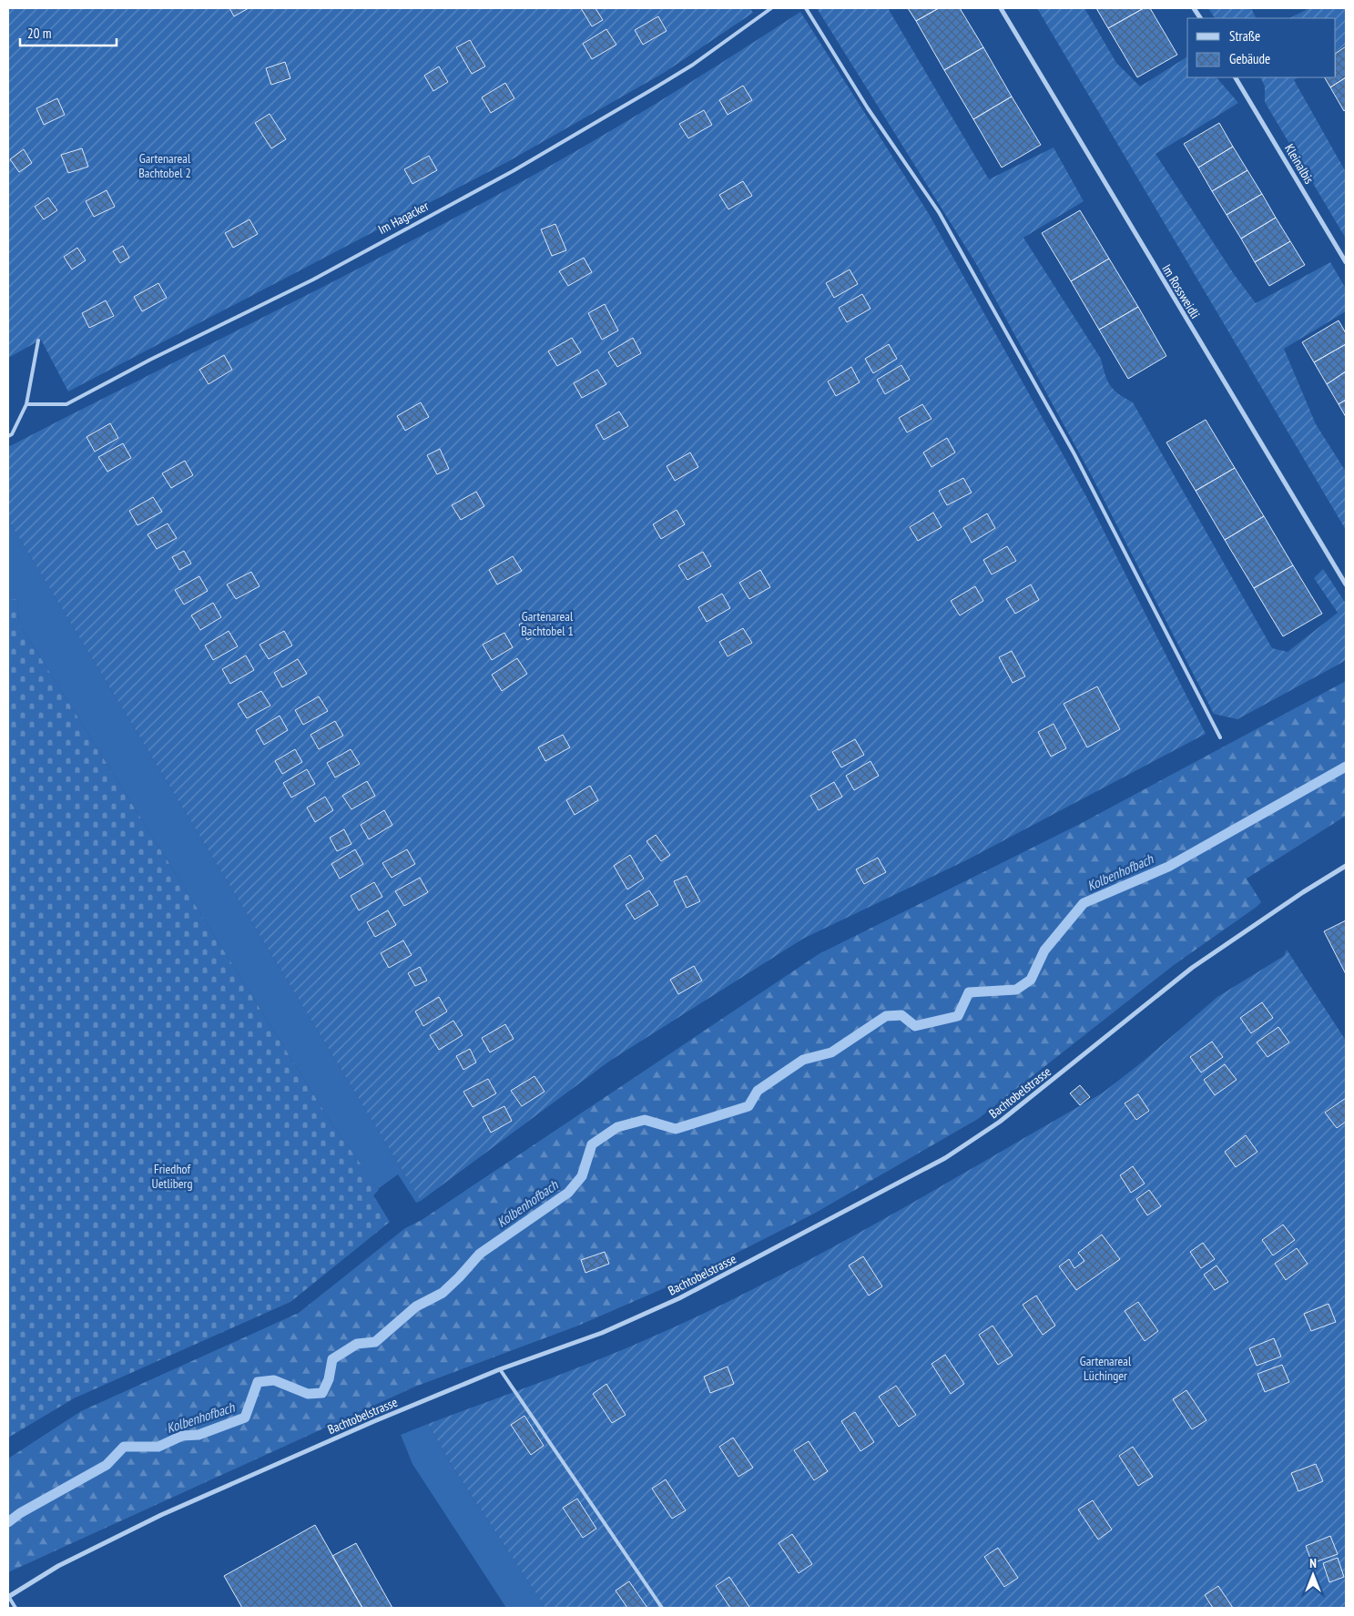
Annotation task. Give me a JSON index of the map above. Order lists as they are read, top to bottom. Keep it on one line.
{"streets":{"street":["Kleinalbis","Im Rossweidli","Bachtobelstrasse"],"lane":["Im Hagacker"]},"water":["Kolbenhofbach"],"parks":["Gartenareal Bachtobel 2","Gartenareal Bachtobel 1","Friedhof Uetliberg","Gartenareal Lüchinger"],"legend":["Straße","Gebäude"],"scale_bar":"20 m","north":"top"}
